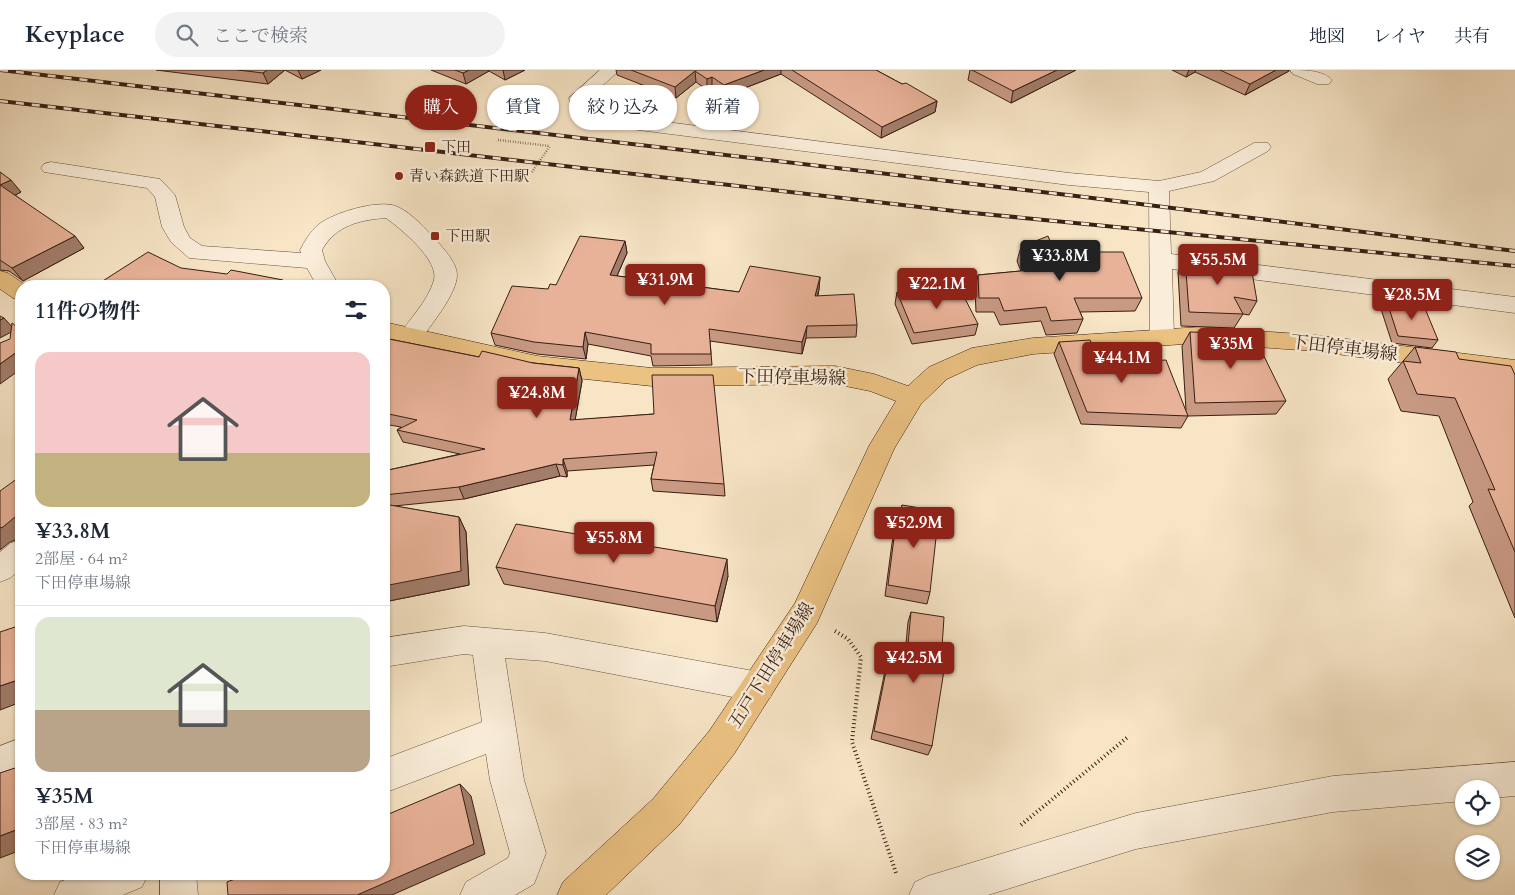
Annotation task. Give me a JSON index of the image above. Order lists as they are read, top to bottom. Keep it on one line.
{"streets":{"main road":["下田停車場線","五戸下田停車場線"]},"crossings":[["下田停車場線","五戸下田停車場線"]],"places":{"transit":["下田","下田駅"],"other":["青い森鉄道下田駅"]},"page":{"header":"Keyplace","search":"ここで検索","nav":["地図","レイヤ","共有"],"chip":["購入","賃貸","絞り込み","新着"],"price":["¥33.8M","¥55.5M","¥31.9M","¥22.1M","¥28.5M","¥35M","¥44.1M","¥24.8M","¥52.9M","¥55.8M","¥42.5M"],"heading":"11件の物件","list":[{"name":"¥33.8M","note":"2部屋 · 64 m² · 下田停車場線"},{"name":"¥35M","note":"3部屋 · 83 m² · 下田停車場線"}]}}
